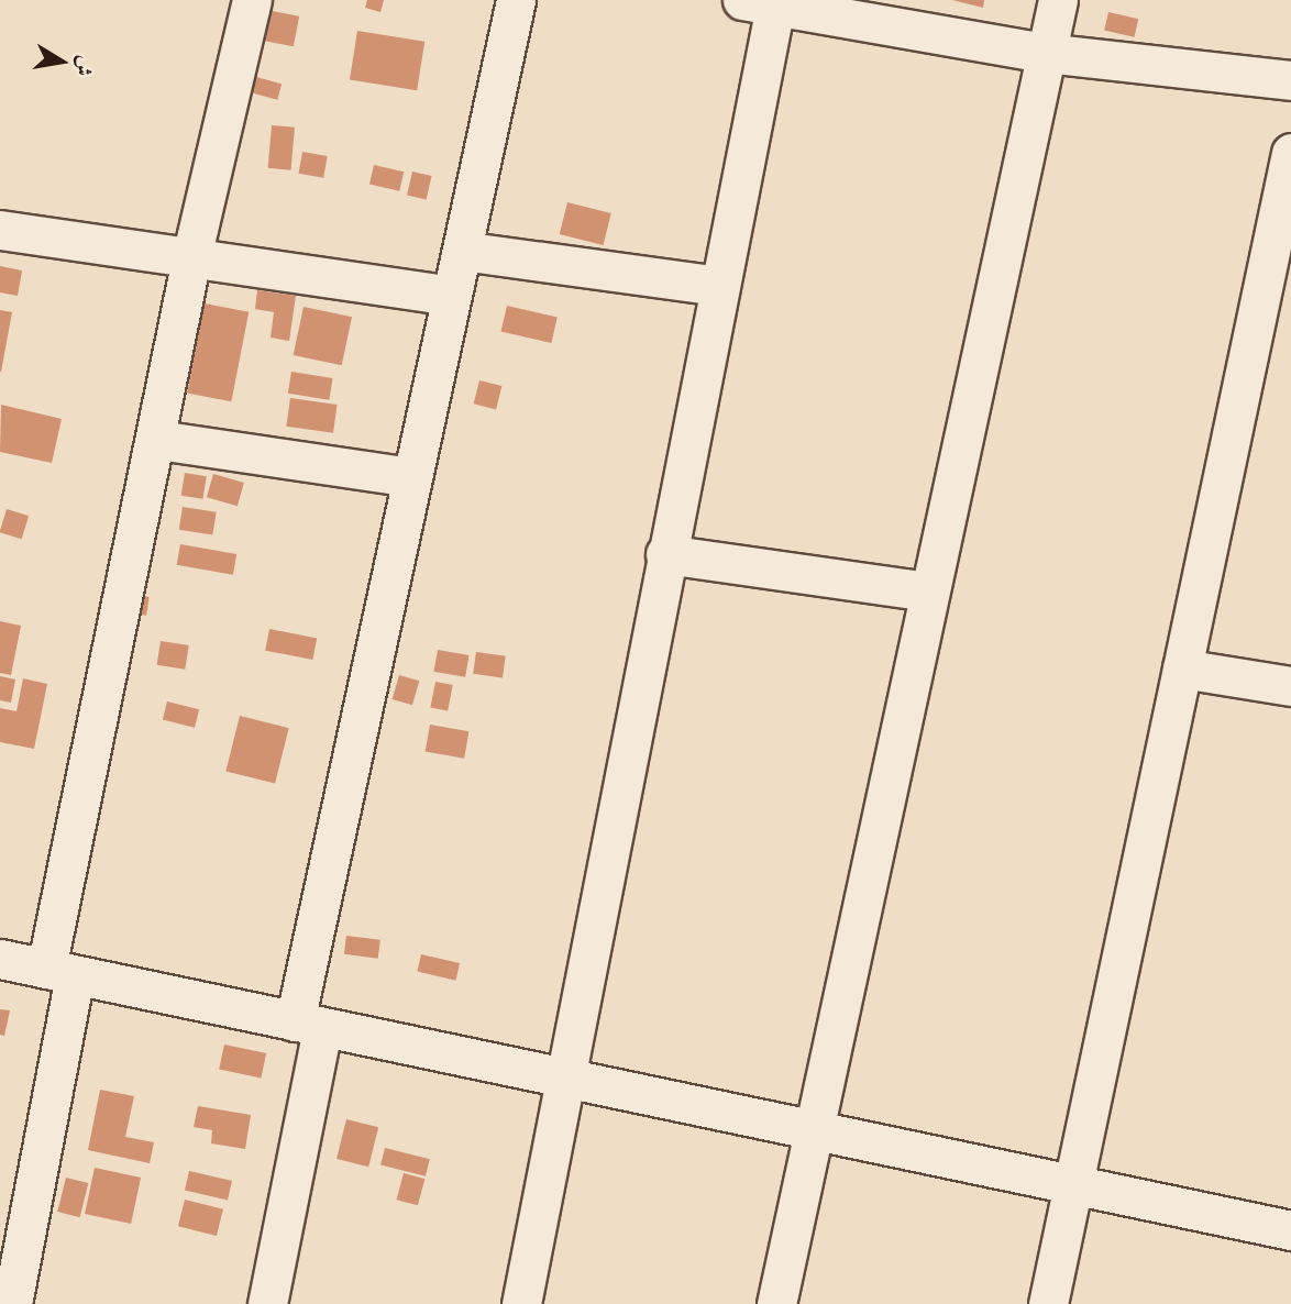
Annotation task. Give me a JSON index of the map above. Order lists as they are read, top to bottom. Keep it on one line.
{"north":"right"}
